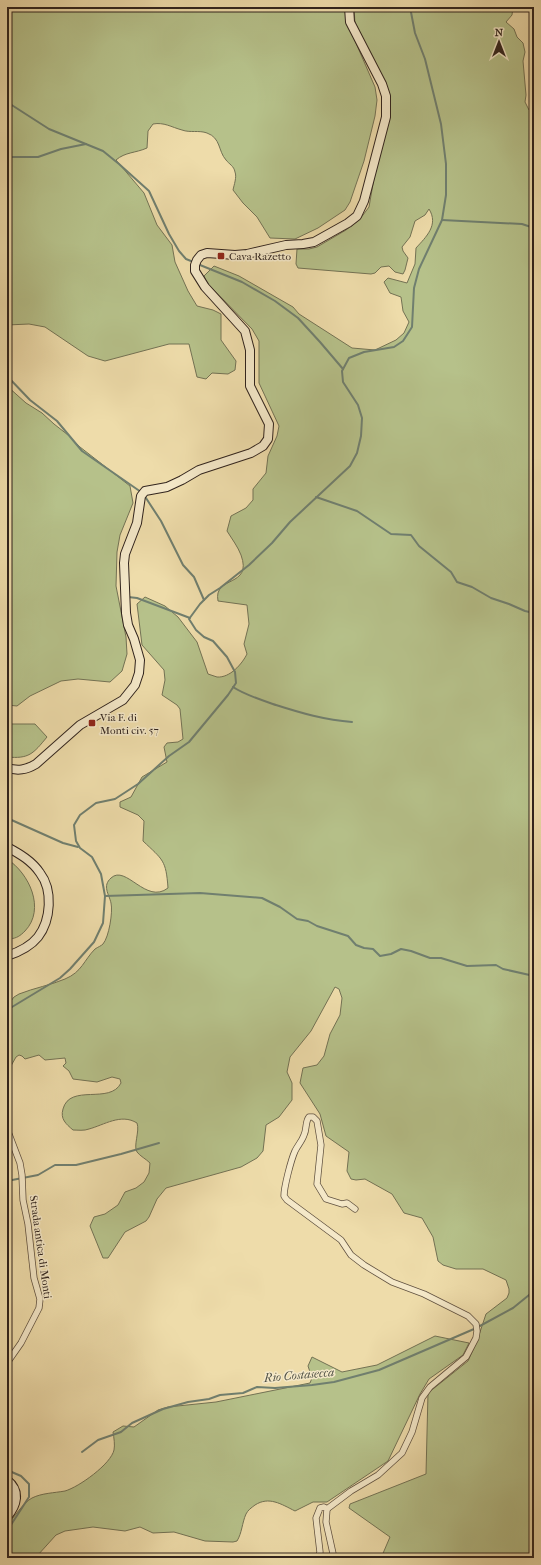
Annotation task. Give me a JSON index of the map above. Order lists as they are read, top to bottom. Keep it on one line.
{"streets":{"street":["Strada antica di Monti"]},"water":["Rio Costasecca"],"places":{"transit":["Cava Razetto","Via F. di Monti civ. 57"]},"north":"top"}
